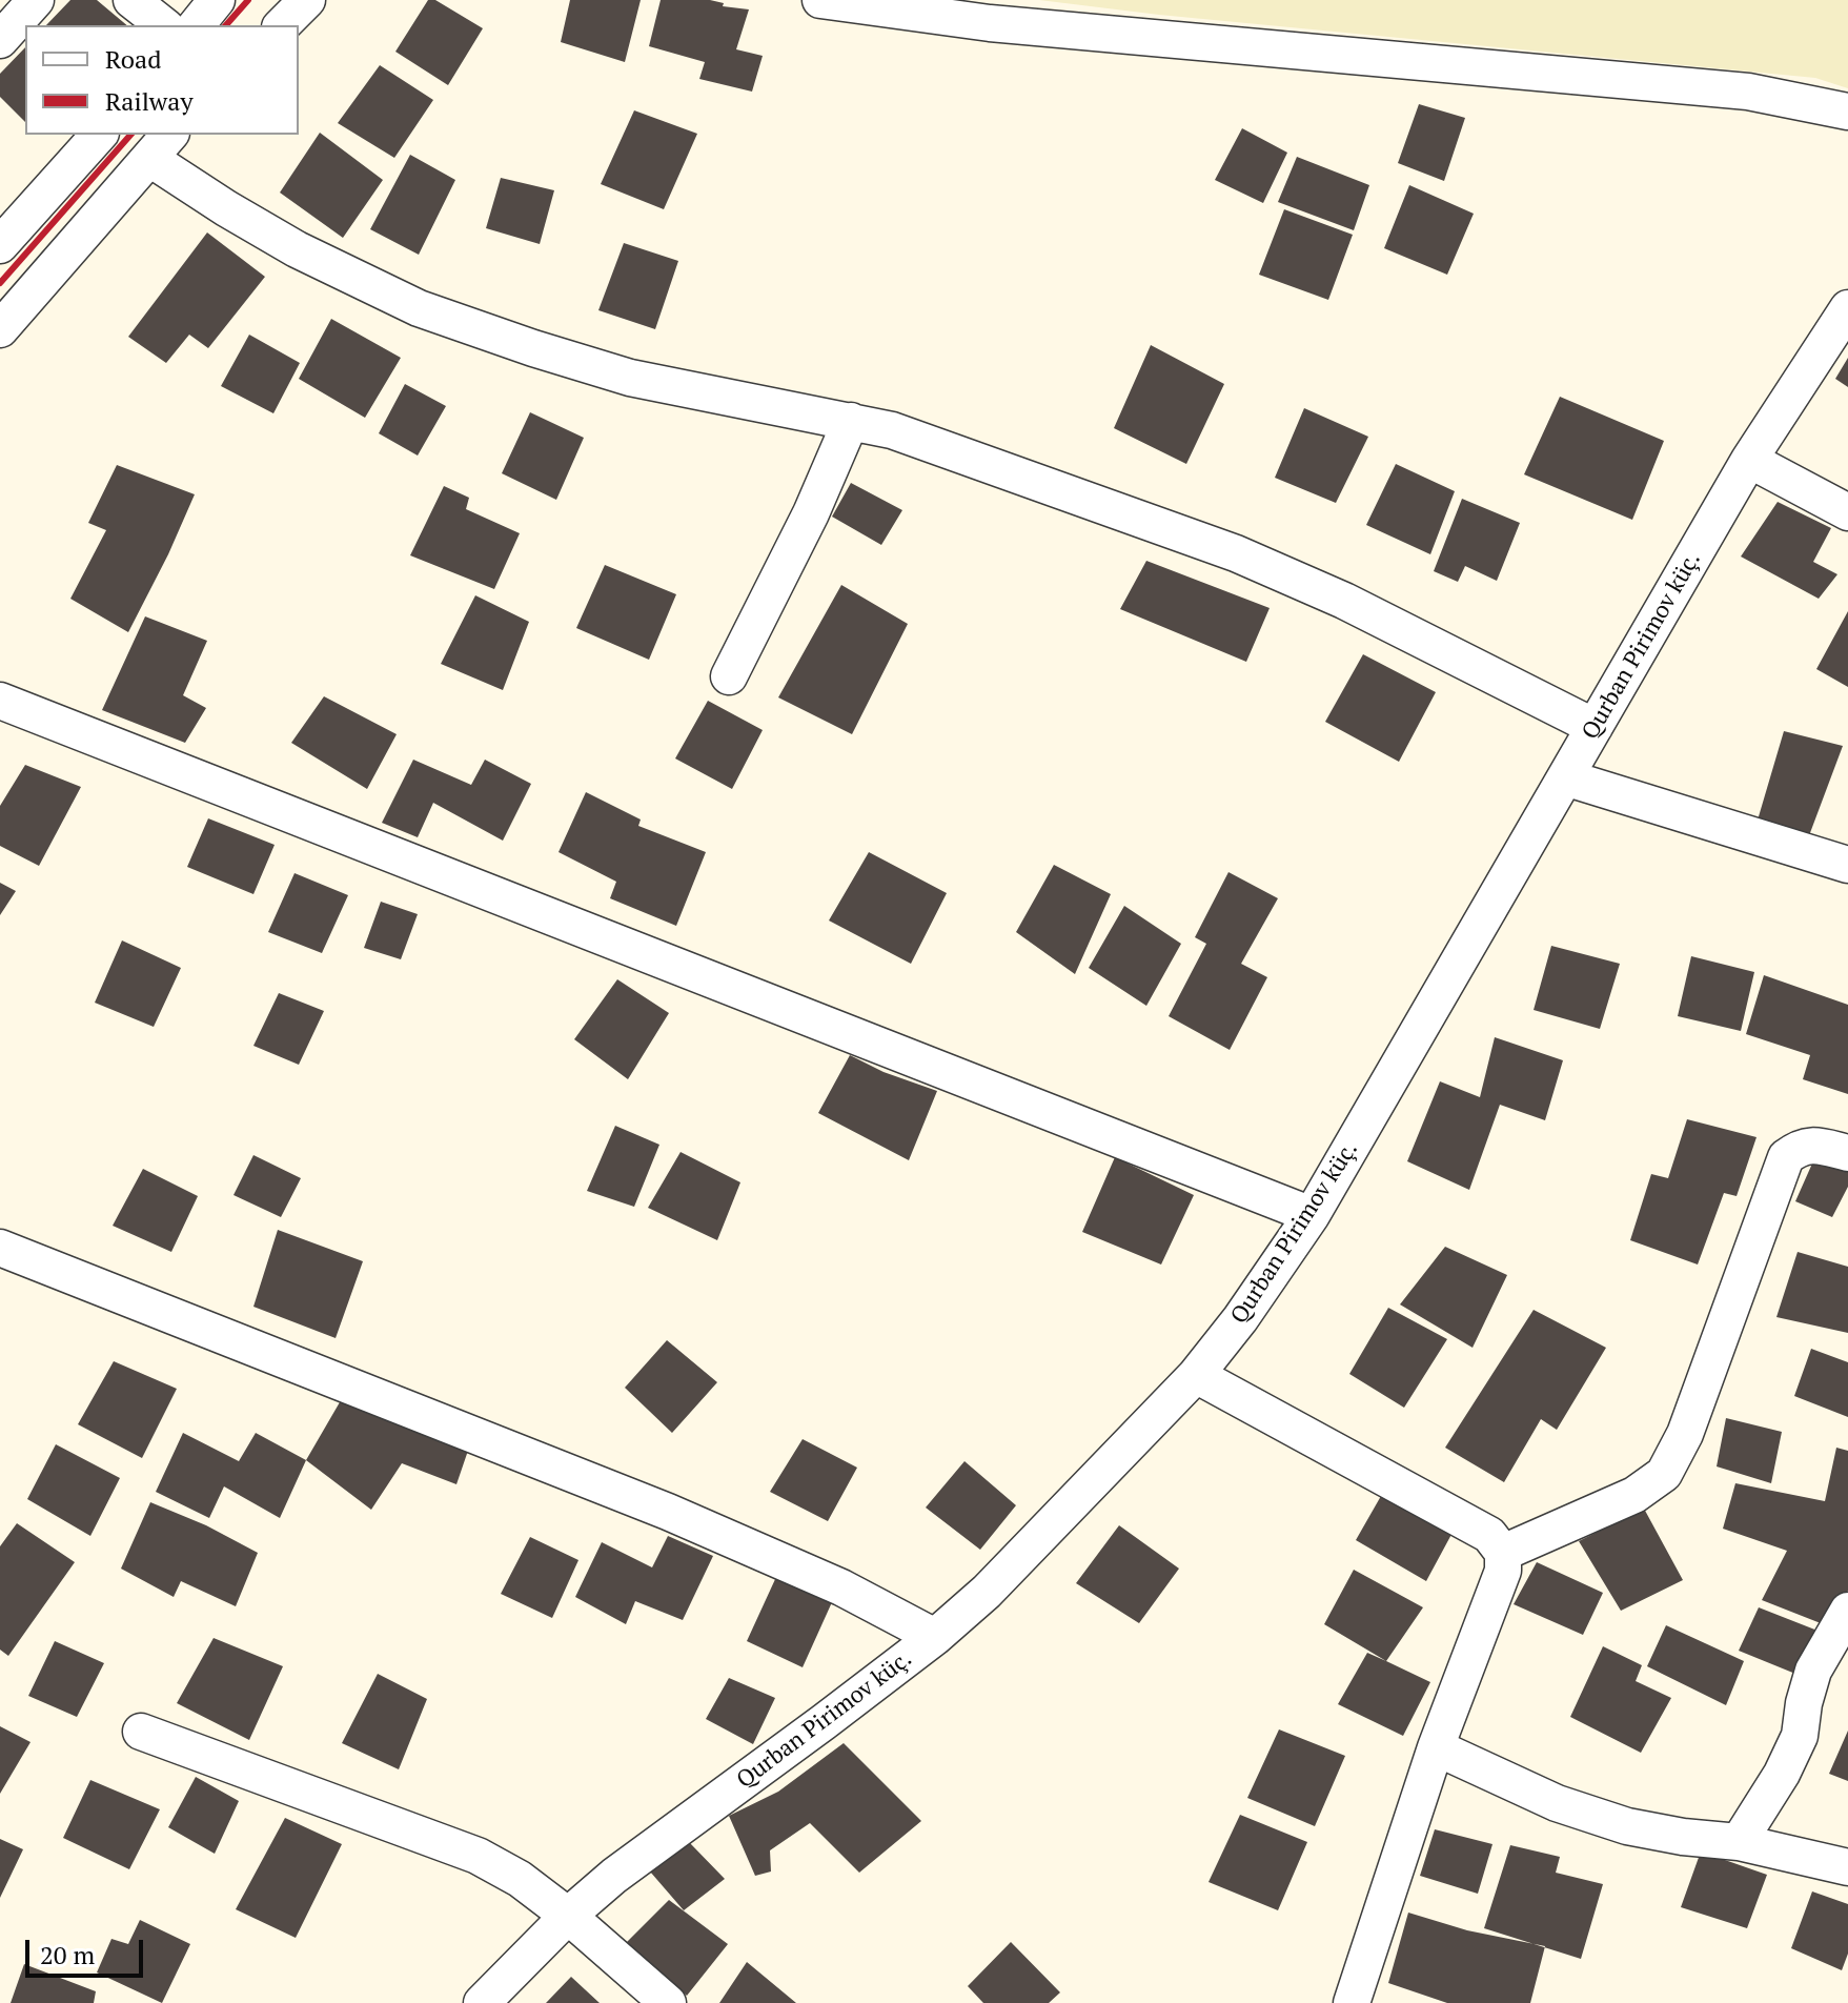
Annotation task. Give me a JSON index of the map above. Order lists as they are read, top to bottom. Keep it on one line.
{"streets":{"street":["Qurban Pirimov küç."]},"legend":["Road","Railway"],"scale_bar":"20 m"}
